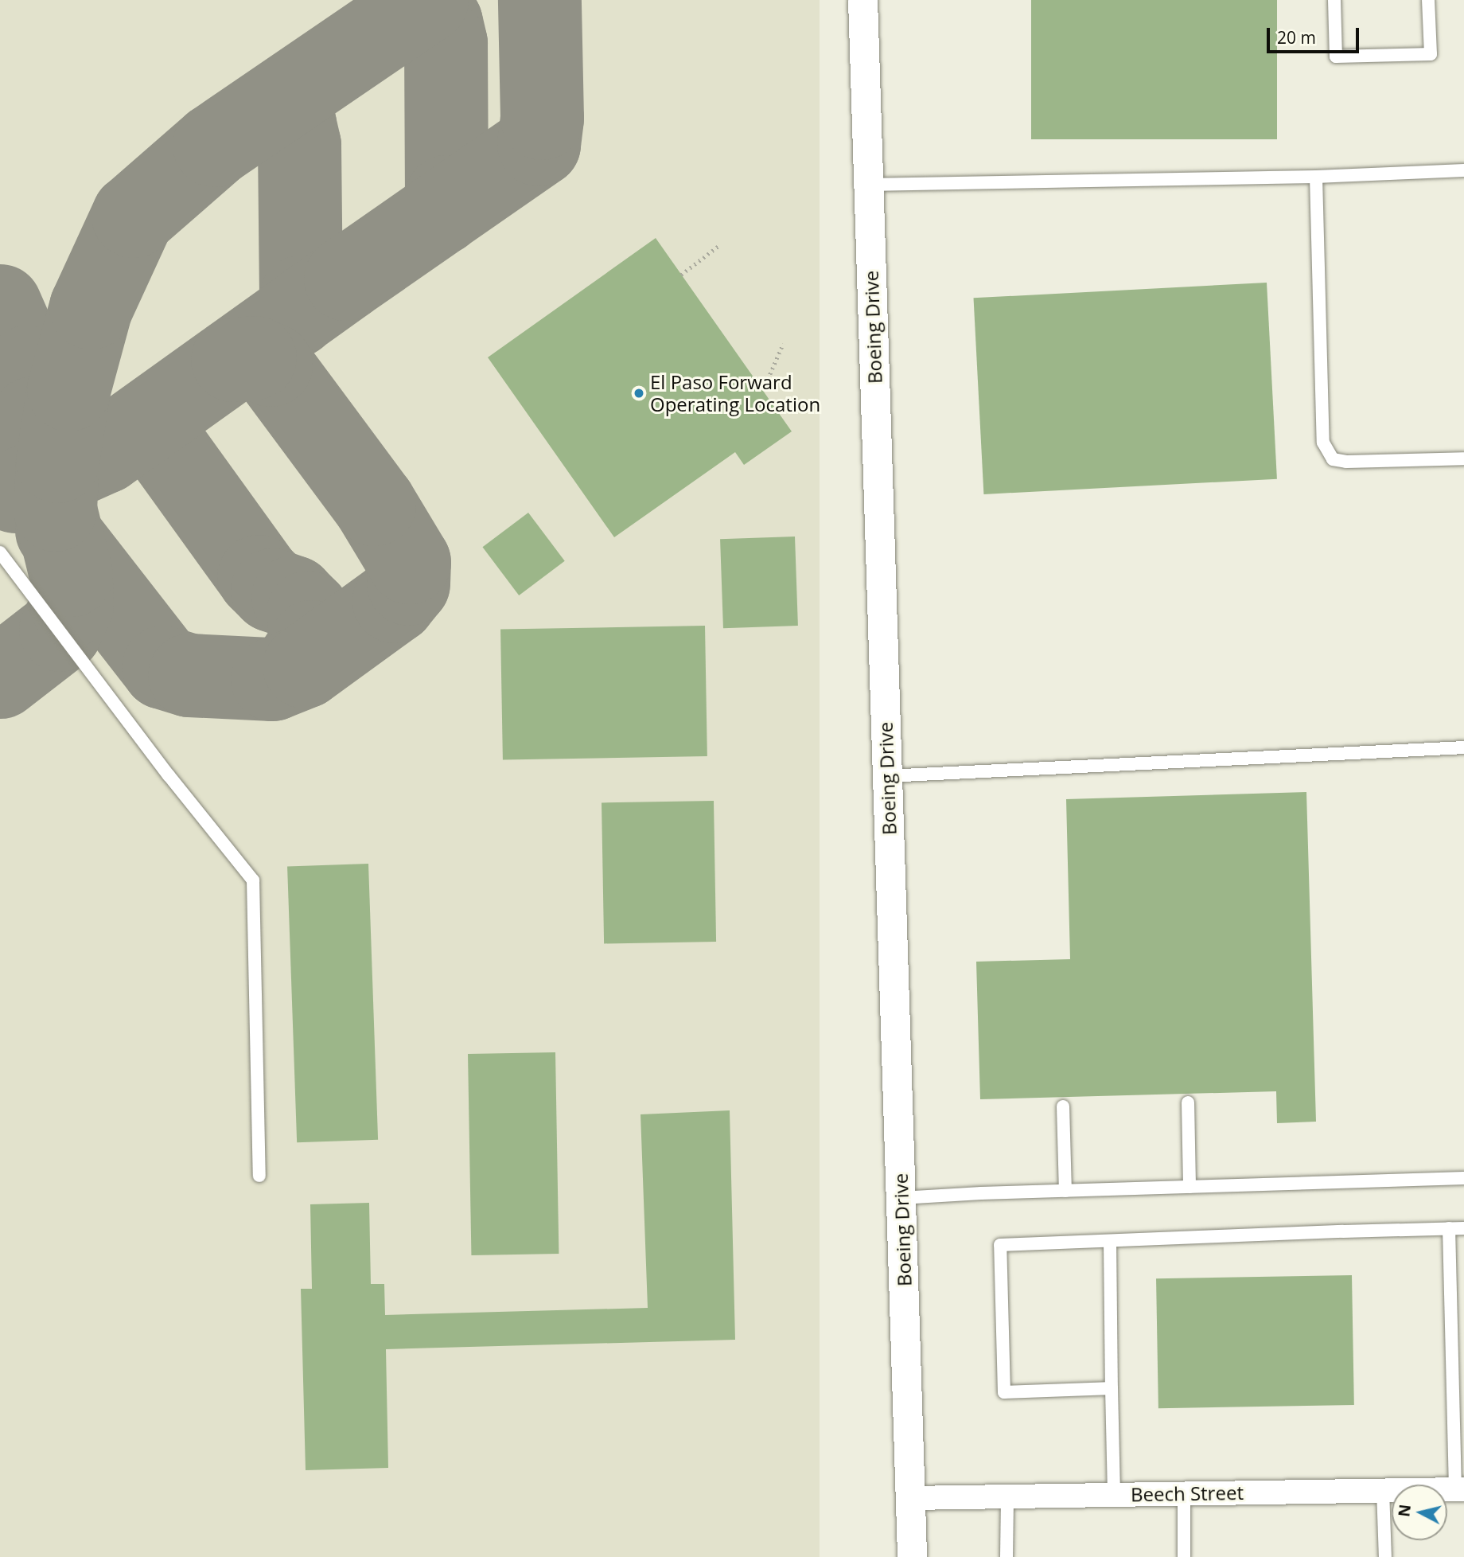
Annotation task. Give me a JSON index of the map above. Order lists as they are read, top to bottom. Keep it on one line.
{"streets":{"street":["Boeing Drive","Beech Street"]},"crossings":[["Boeing Drive","Beech Street"]],"places":["El Paso Forward Operating Location"],"scale_bar":"20 m","north":"left"}
